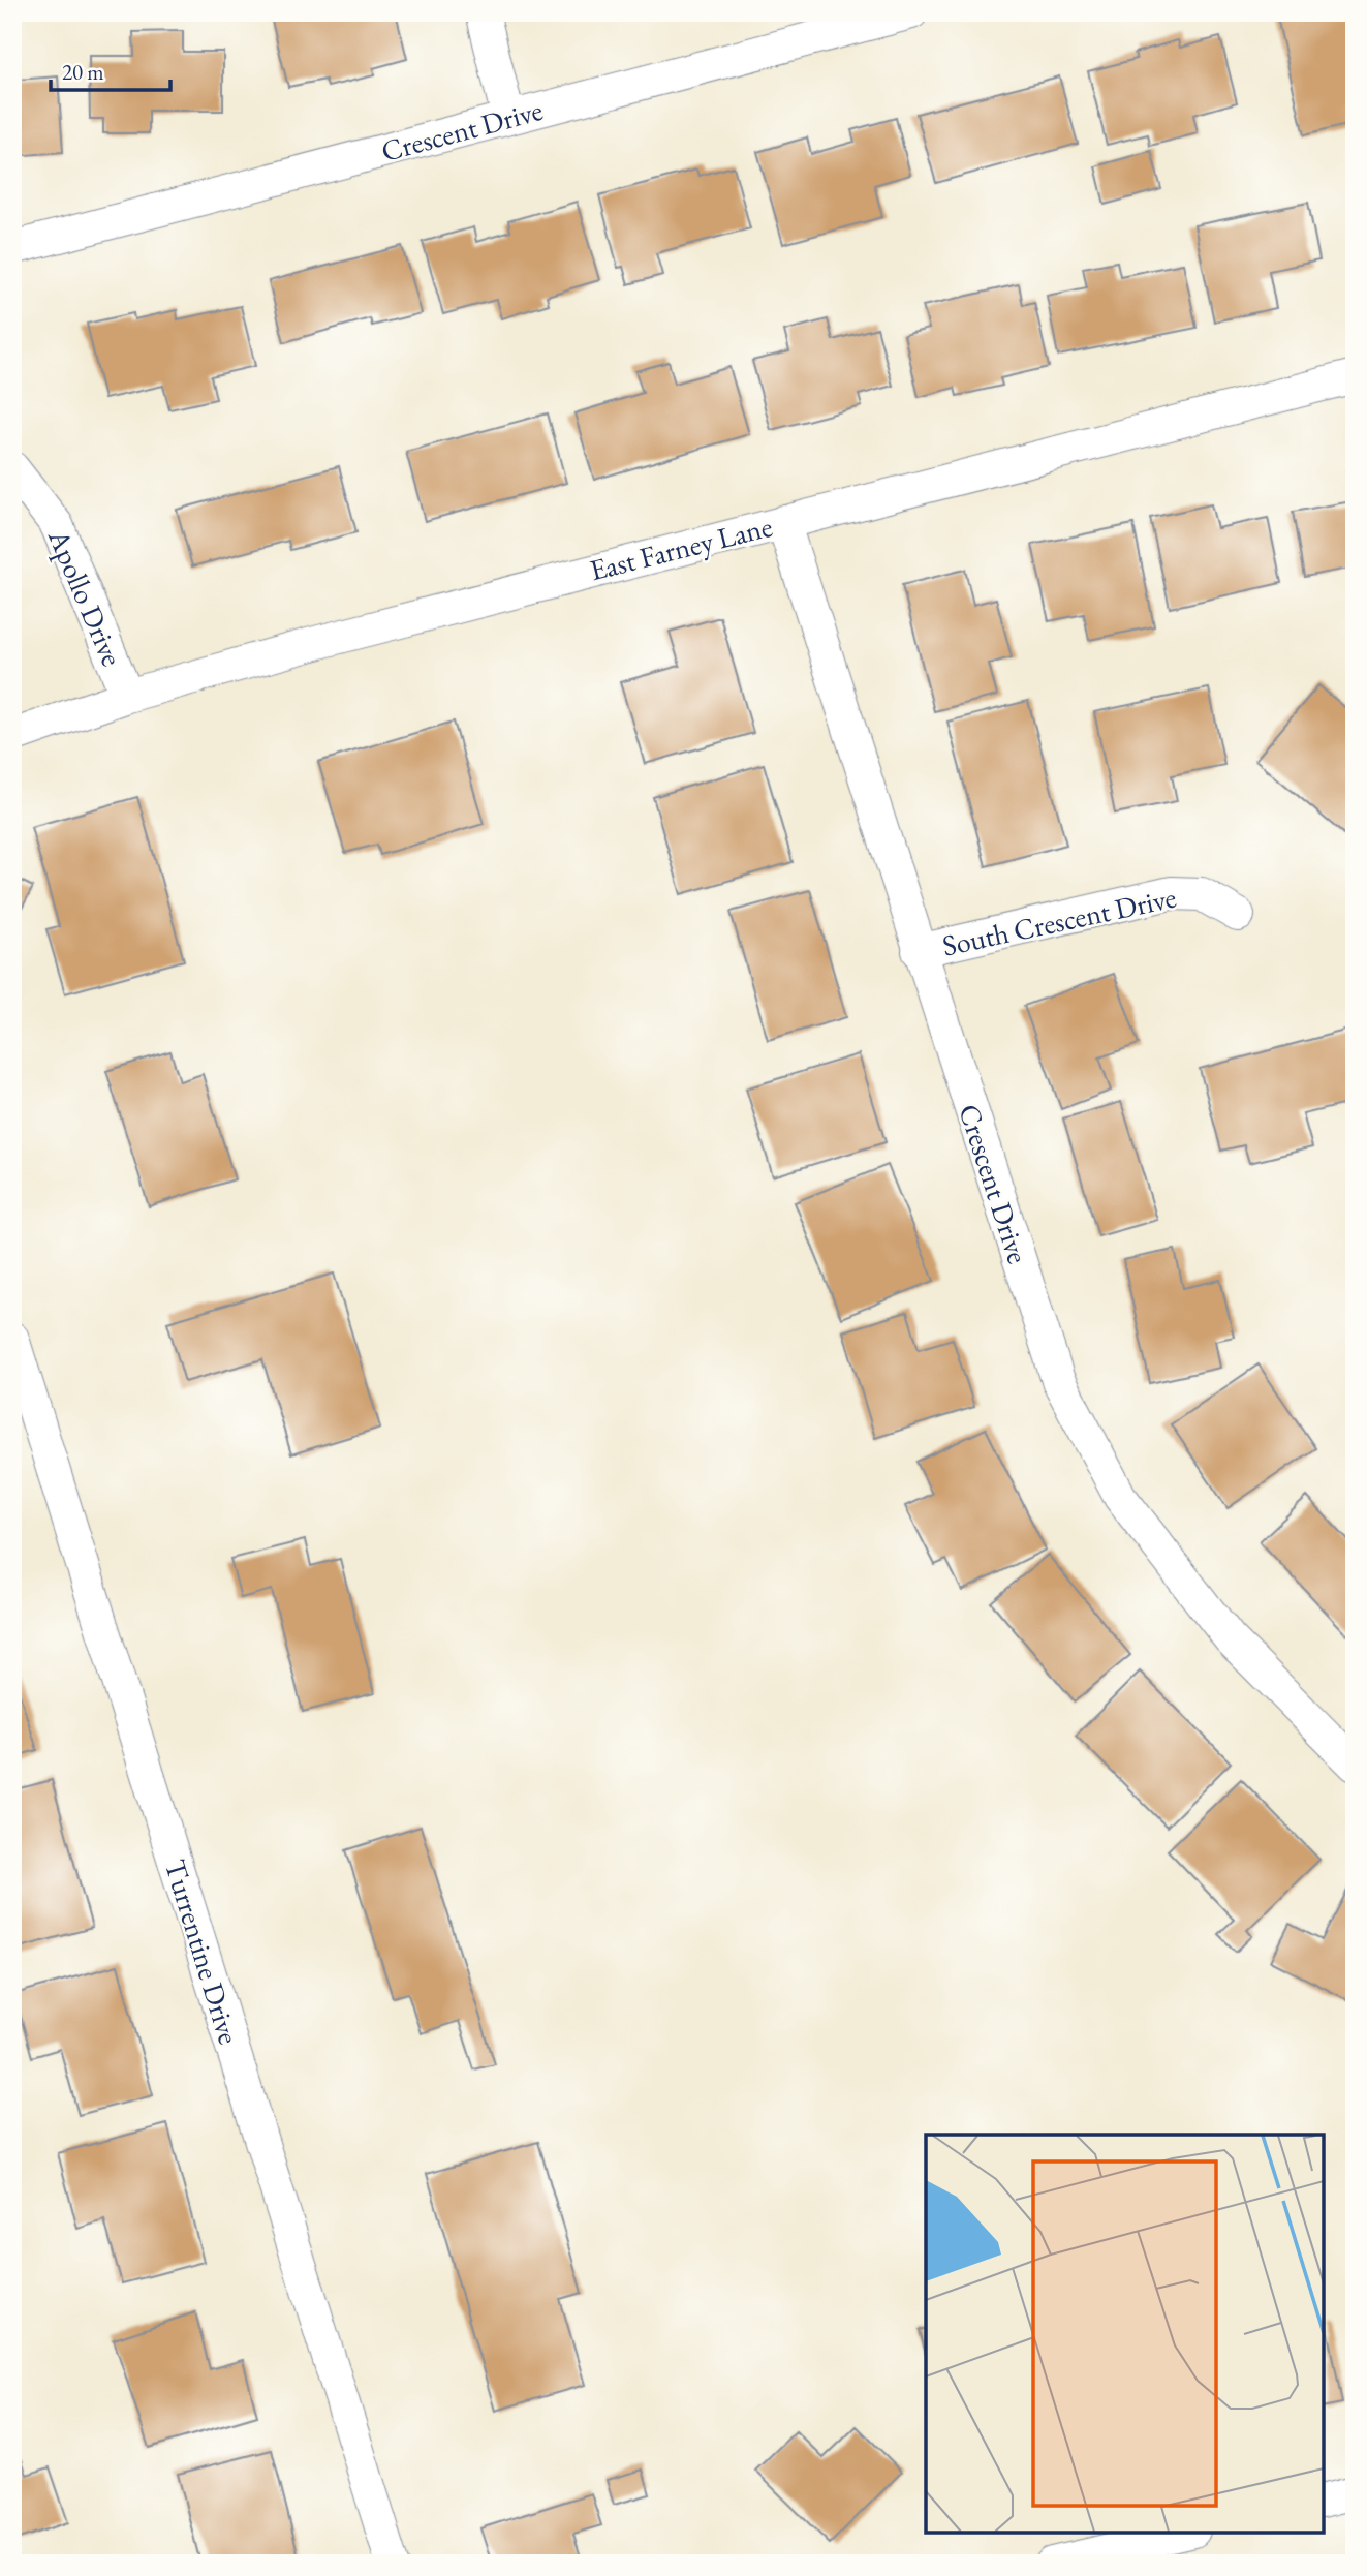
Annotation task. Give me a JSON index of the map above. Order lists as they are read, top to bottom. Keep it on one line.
{"streets":{"street":["Crescent Drive","East Farney Lane","Apollo Drive","South Crescent Drive","Turrentine Drive"]},"crossings":[["Crescent Drive","East Farney Lane"],["Crescent Drive","South Crescent Drive"],["East Farney Lane","Apollo Drive"]],"scale_bar":"20 m"}
